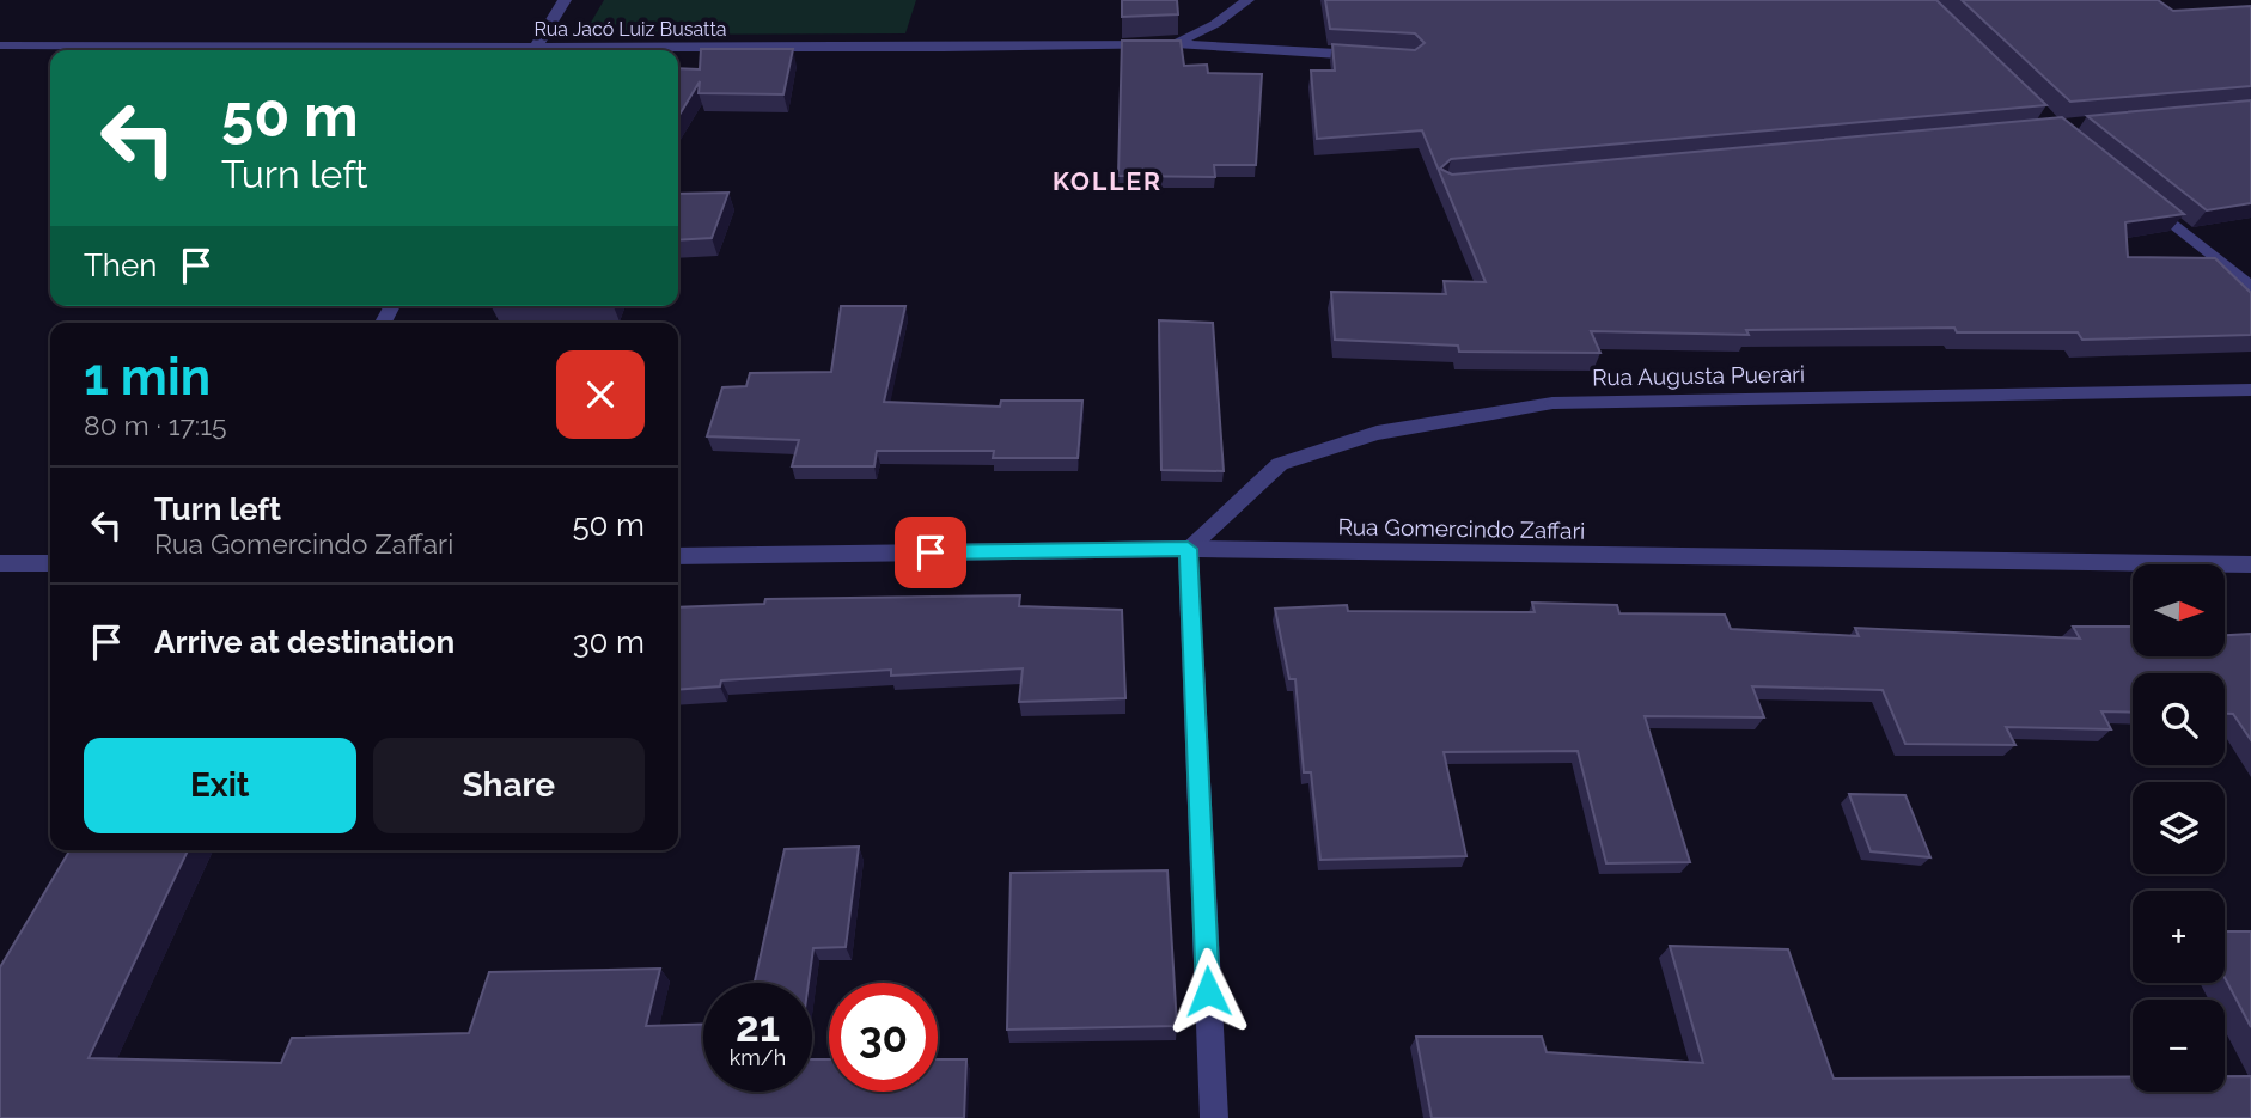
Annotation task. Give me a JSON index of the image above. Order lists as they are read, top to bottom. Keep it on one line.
{"streets":{"street":["Rua Jacó Luiz Busatta","Rua Augusta Puerari","Rua Gomercindo Zaffari"]},"crossings":[["Rua Augusta Puerari","Rua Gomercindo Zaffari"]],"districts":["KOLLER"],"north":"right","page":{"turn":["50 m","Turn left"],"then":"Then","heading":["1 min","80 m · 17:15"],"list":[{"name":"Turn left","note":"Rua Gomercindo Zaffari","value":"50 m"},{"name":"Arrive at destination","value":"30 m"}],"map_buttons":["+","−"],"buttons":["Exit","Share"],"speed":"21 km/h","limit":"30"}}
